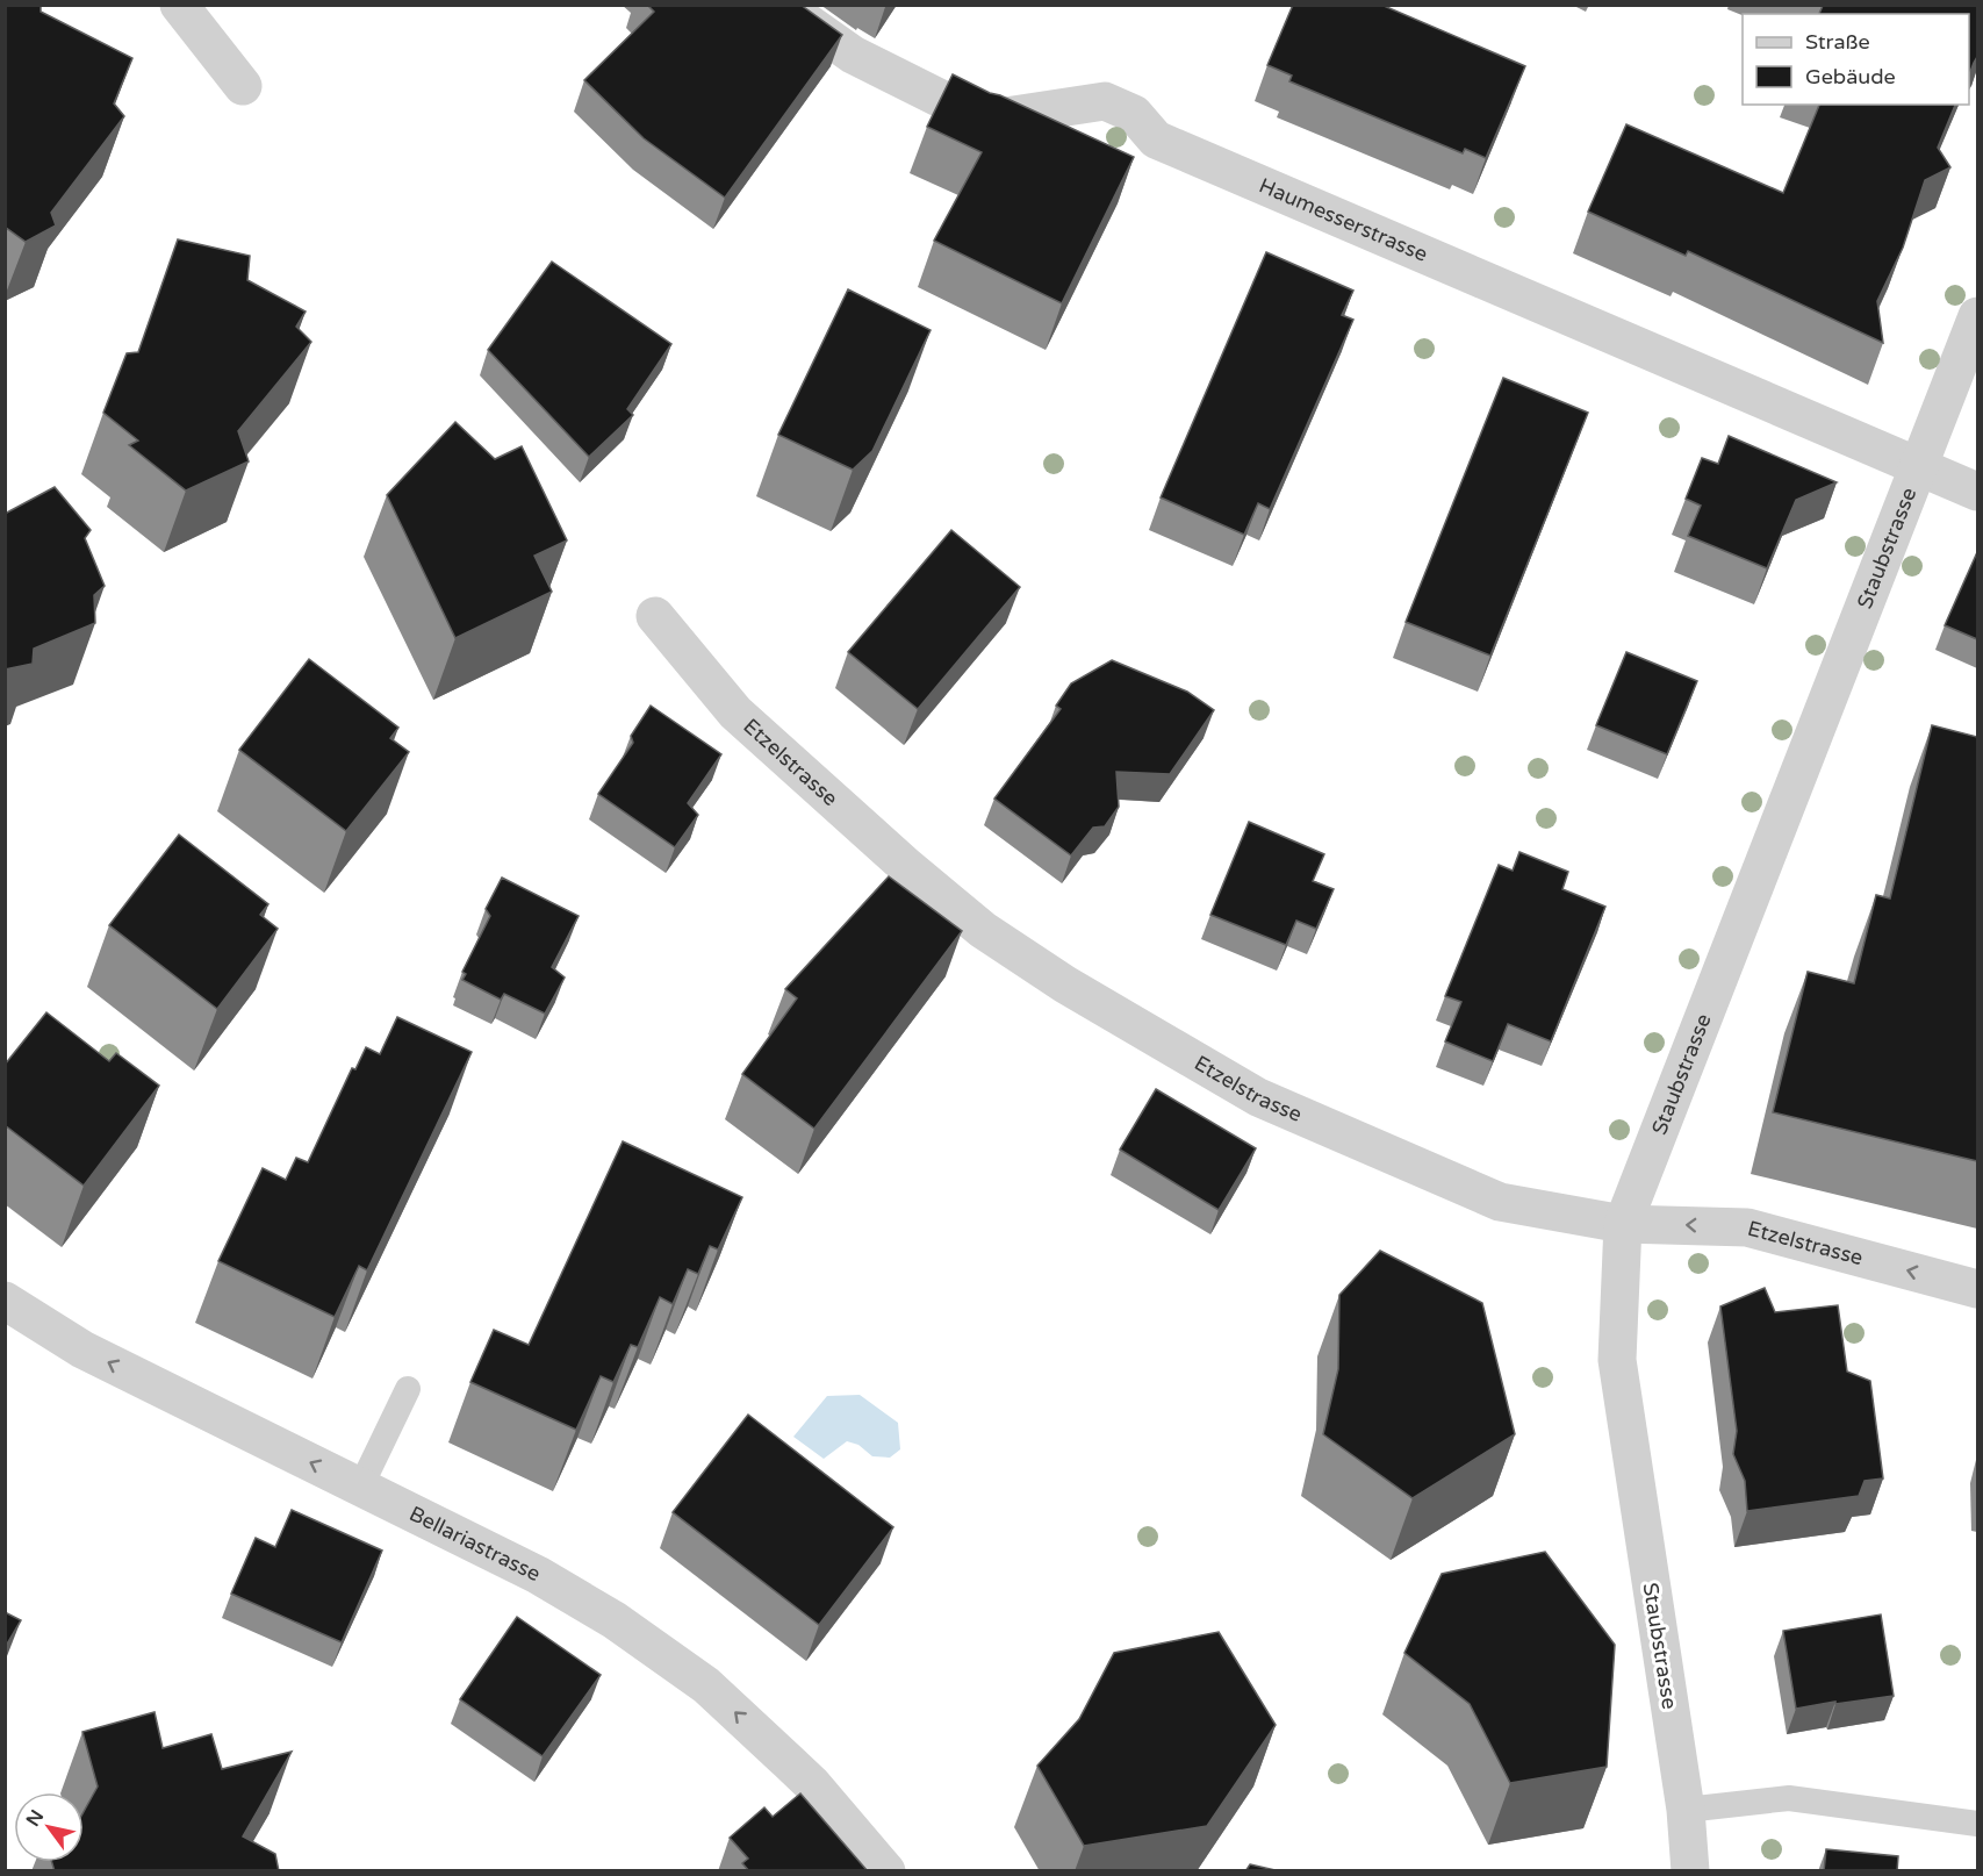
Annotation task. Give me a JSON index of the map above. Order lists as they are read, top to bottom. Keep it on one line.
{"streets":{"street":["Haumesserstrasse","Staubstrasse","Etzelstrasse","Bellariastrasse"]},"crossings":[["Haumesserstrasse","Staubstrasse"],["Staubstrasse","Etzelstrasse"]],"one_way":["Bellariastrasse"],"legend":["Straße","Gebäude"],"north":"top left"}
